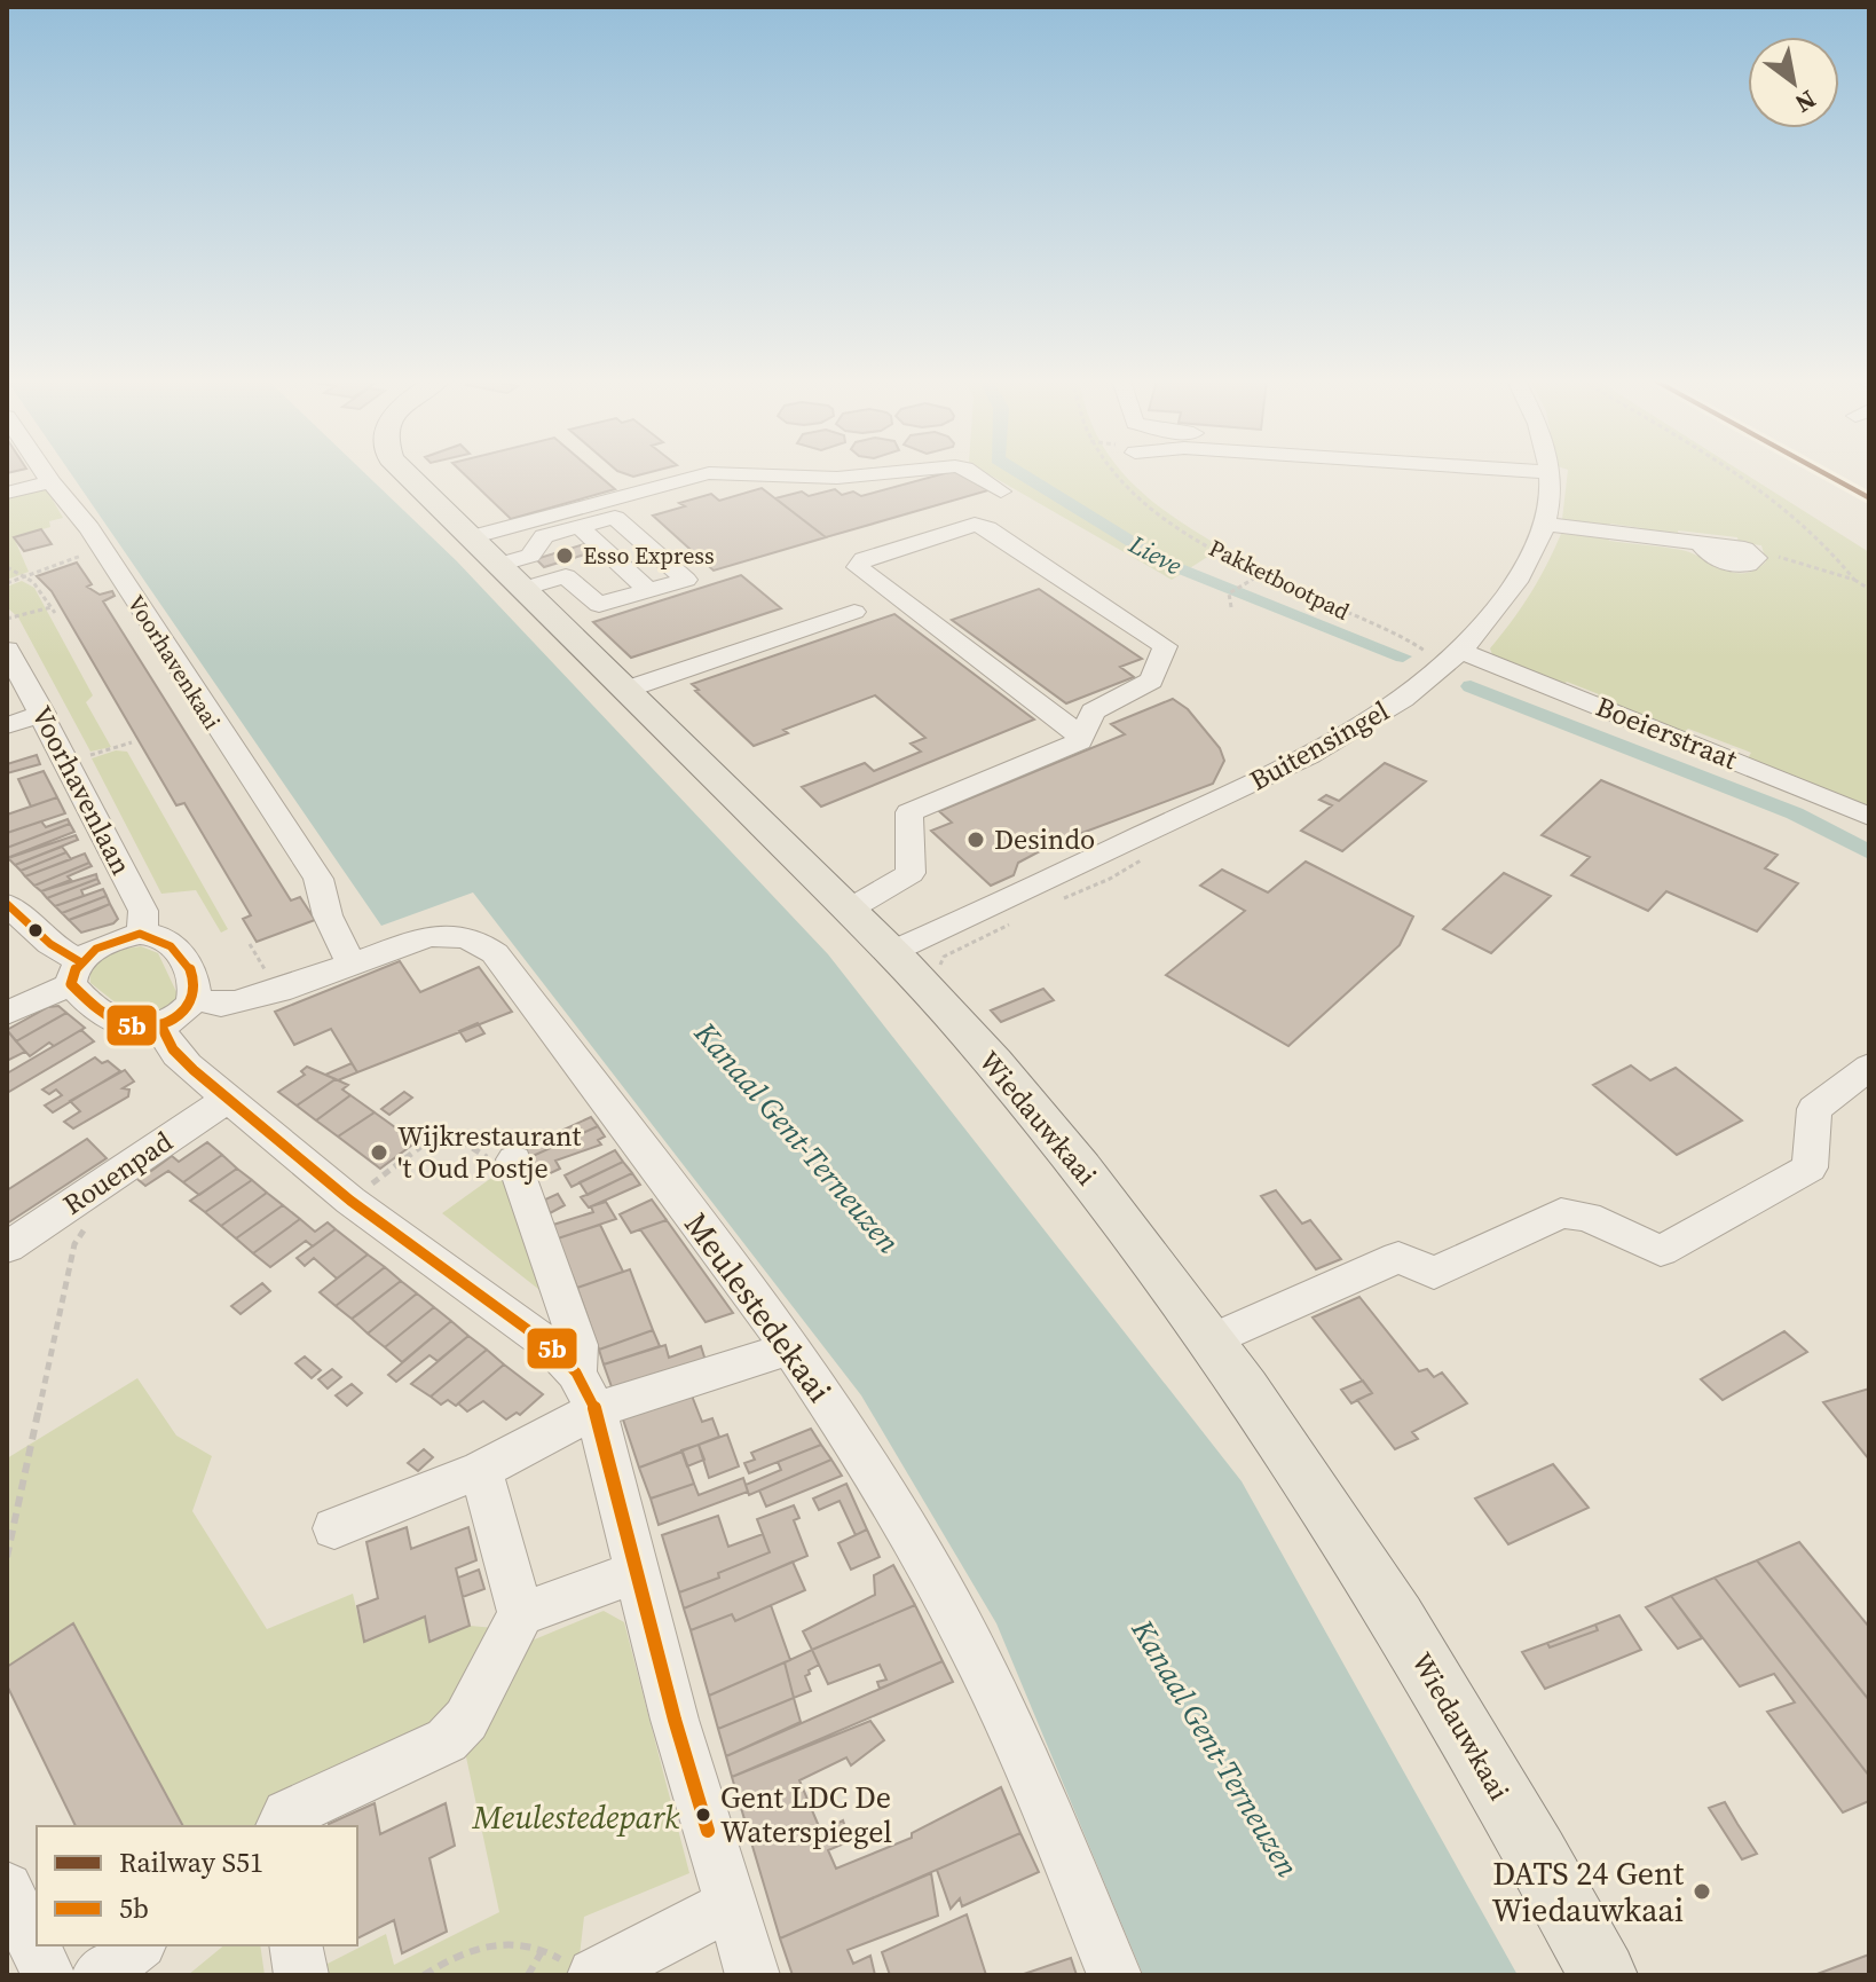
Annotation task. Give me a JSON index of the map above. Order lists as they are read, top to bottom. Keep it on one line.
{"streets":{"main road":["Wiedauwkaai"],"street":["Voorhavenkaai","Boeierstraat","Buitensingel","Voorhavenlaan","Rouenpad","Meulestedekaai"],"path":["Pakketbootpad"]},"crossings":[["Pakketbootpad","Boeierstraat"],["Pakketbootpad","Buitensingel"],["Voorhavenkaai","Meulestedekaai"],["Boeierstraat","Buitensingel"],["Buitensingel","Wiedauwkaai"],["Voorhavenlaan","Meulestedekaai"]],"water":["Lieve","Kanaal Gent-Terneuzen"],"parks":["Meulestedepark"],"places":["Esso Express","Desindo","Wijkrestaurant 't Oud Postje","Gent LDC De Waterspiegel","DATS 24 Gent Wiedauwkaai"],"lines":["rail line S51","transit line 5b"],"legend":["Railway S51","5b"],"north":"bottom right"}
